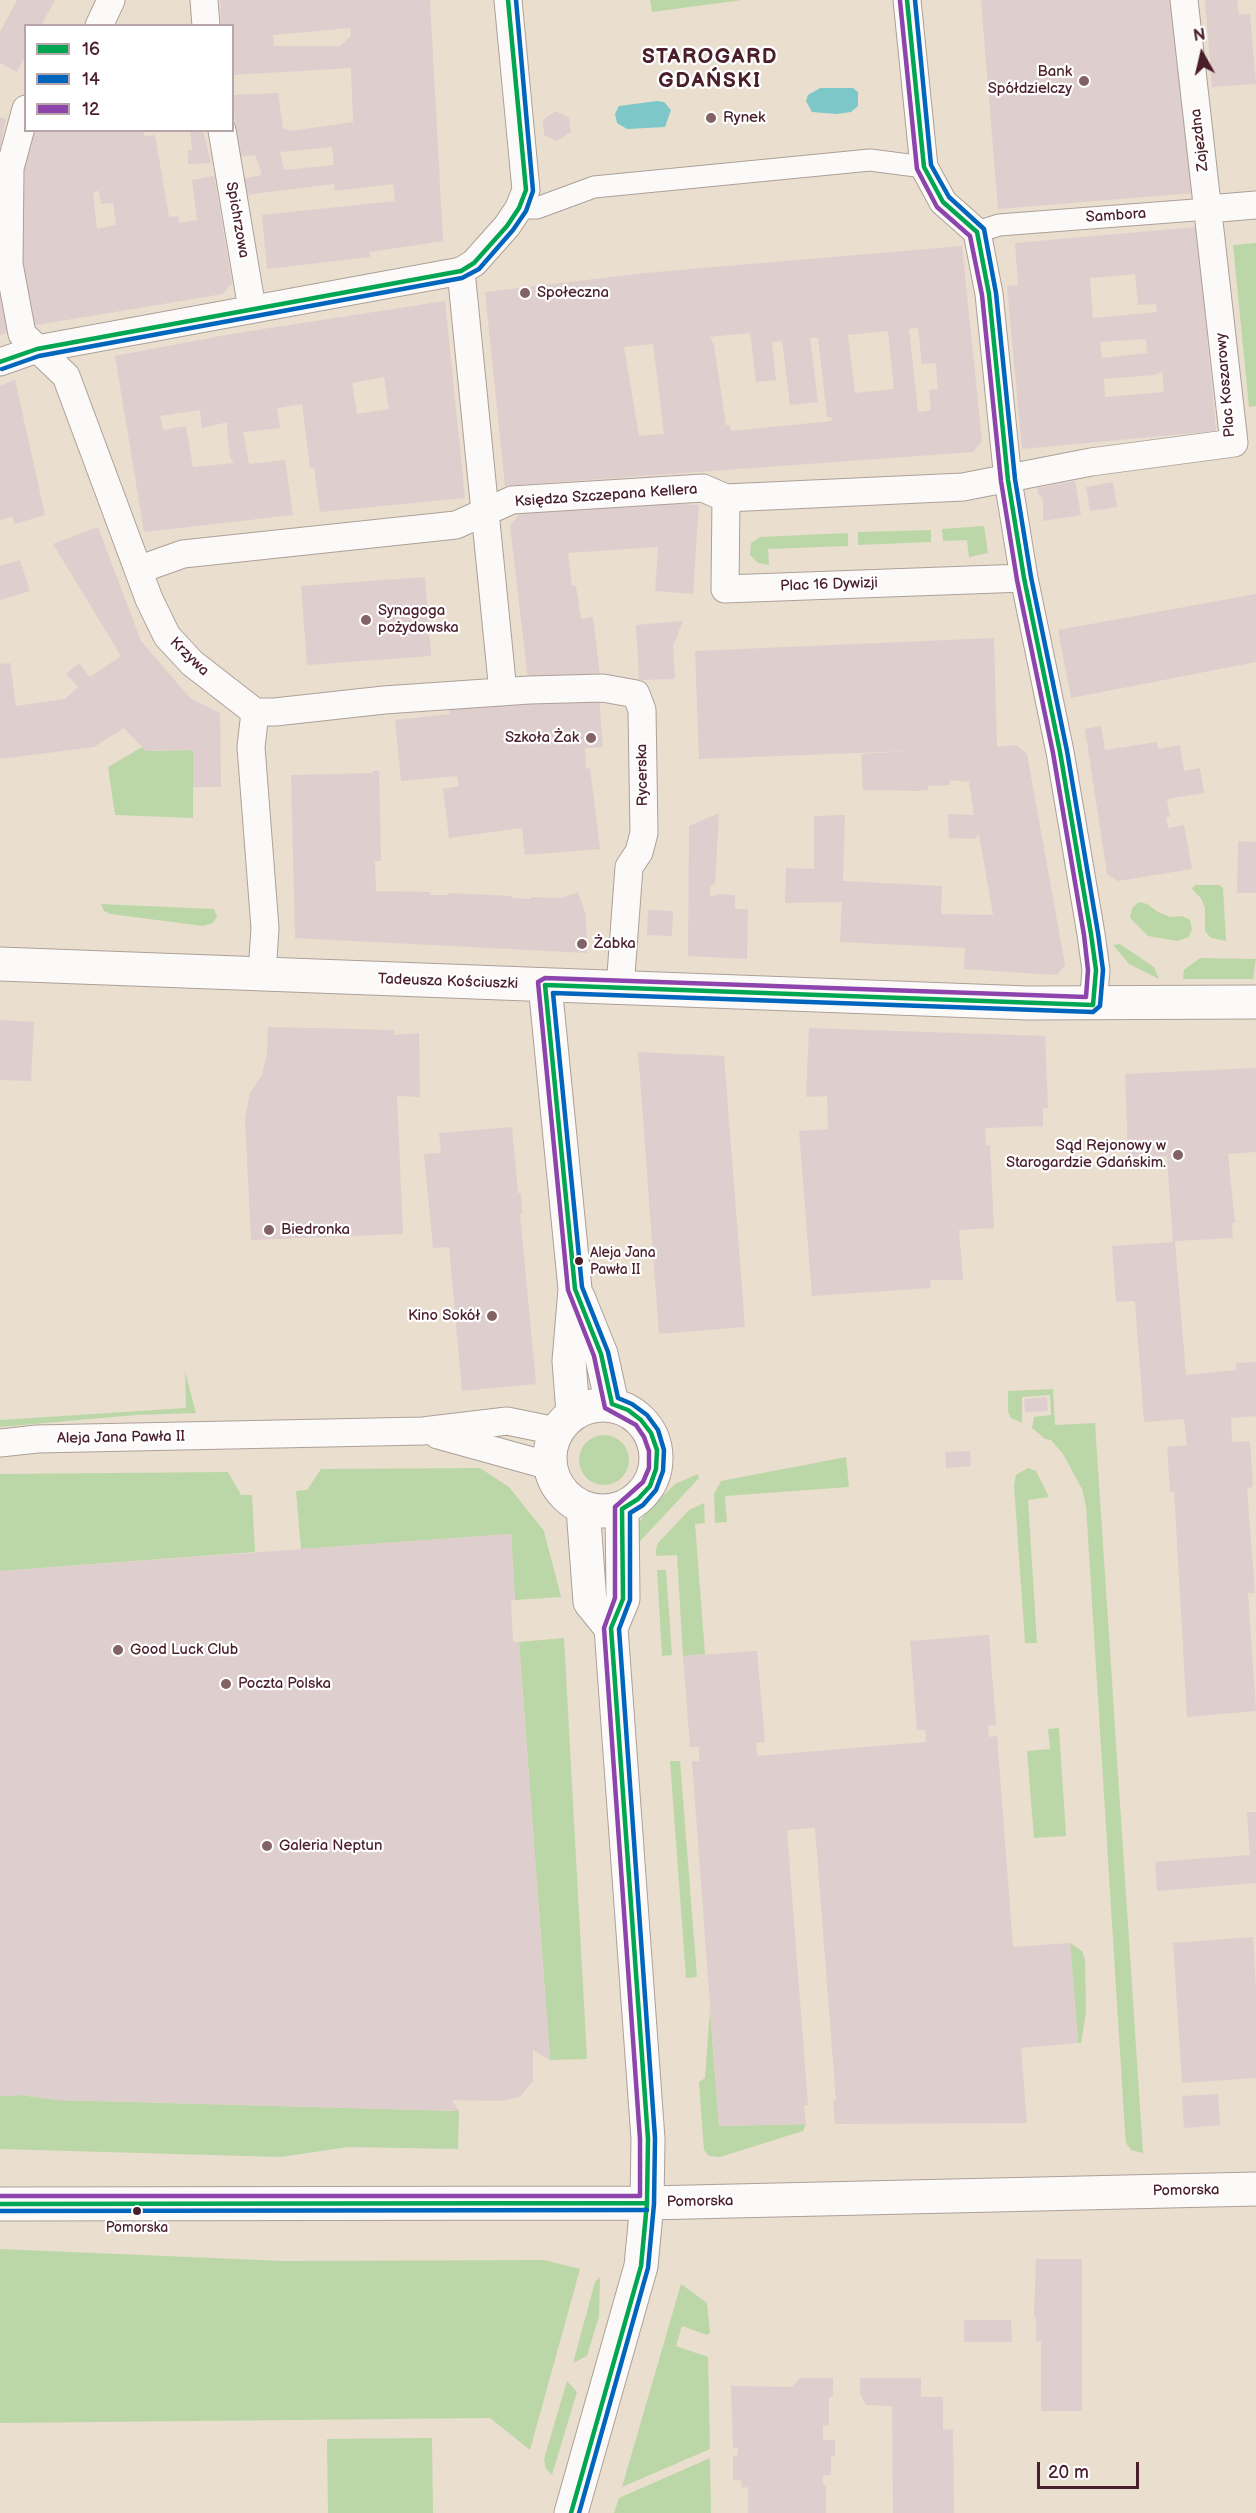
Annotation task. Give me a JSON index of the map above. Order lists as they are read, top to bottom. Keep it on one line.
{"streets":{"street":["Zajezdna","Sambora","Spichrzowa","Plac Koszarowy","Księdza Szczepana Kellera","Plac 16 Dywizji","Krzywa","Rycerska","Tadeusza Kościuszki","Aleja Jana Pawła II","Pomorska"]},"crossings":[["Zajezdna","Sambora"],["Zajezdna","Plac Koszarowy"],["Sambora","Plac Koszarowy"],["Plac Koszarowy","Księdza Szczepana Kellera"],["Księdza Szczepana Kellera","Plac 16 Dywizji"],["Księdza Szczepana Kellera","Krzywa"],["Krzywa","Rycerska"],["Rycerska","Tadeusza Kościuszki"]],"districts":["STAROGARD GDAŃSKI"],"places":["Bank Spółdzielczy","Rynek","Społeczna","Synagoga pożydowska","Szkoła Żak","Żabka","Sąd Rejonowy w Starogardzie Gdańskim.","Biedronka","Aleja Jana Pawła II","Kino Sokół","Good Luck Club","Poczta Polska","Galeria Neptun","Pomorska"],"lines":["transit line 16","transit line 14","transit line 12"],"legend":["16","14","12"],"scale_bar":"20 m","north":"top"}
